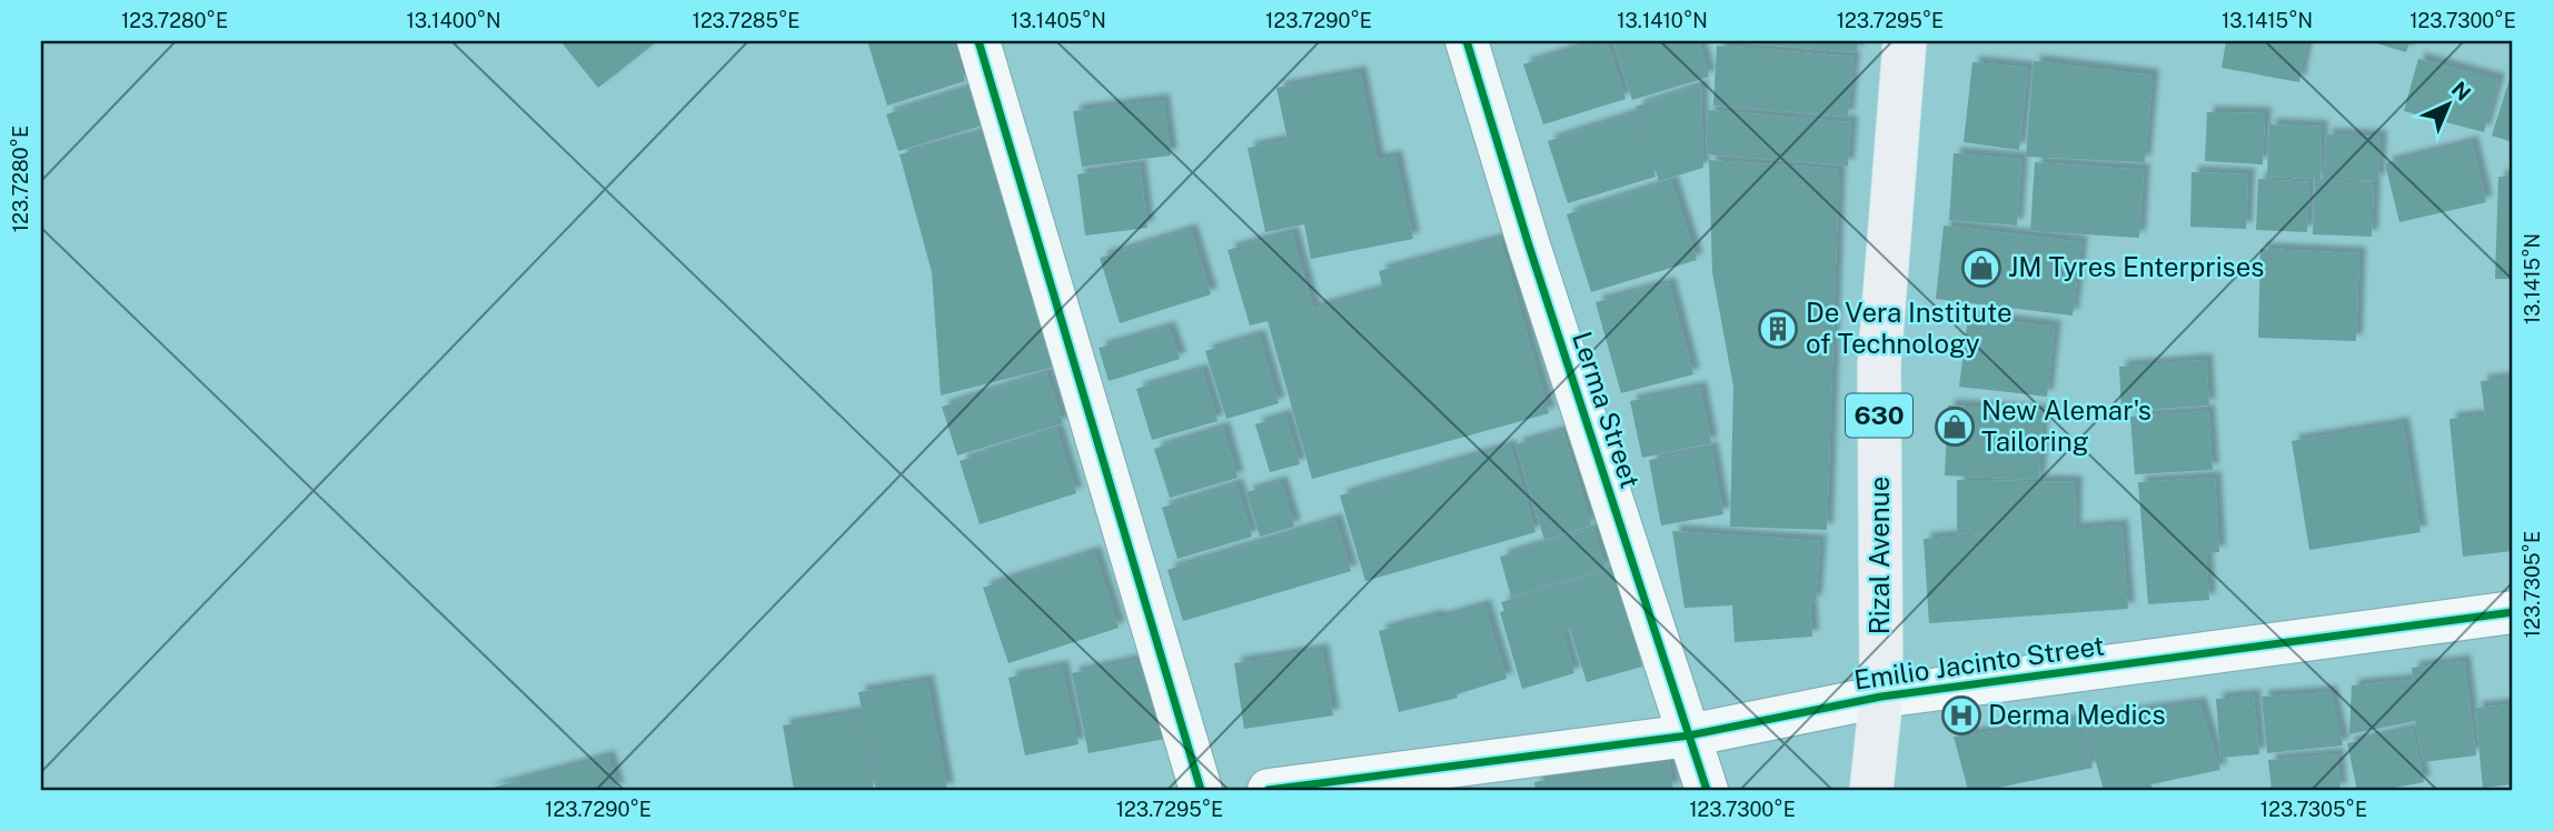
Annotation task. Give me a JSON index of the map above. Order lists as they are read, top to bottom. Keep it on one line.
{"streets":{"main road":["630","Rizal Avenue"],"street":["Lerma Street","Emilio Jacinto Street"]},"crossings":[["Lerma Street","Emilio Jacinto Street"],["Rizal Avenue","Emilio Jacinto Street"]],"places":{"shop":["JM Tyres Enterprises","New Alemar's Tailoring"],"building":["De Vera Institute of Technology"],"hospital":["Derma Medics"]},"north":"top right","coordinates":["123.7280°E","13.1400°N","123.7285°E","13.1405°N","123.7290°E","13.1410°N","123.7295°E","13.1415°N","123.7300°E","123.7305°E"]}
